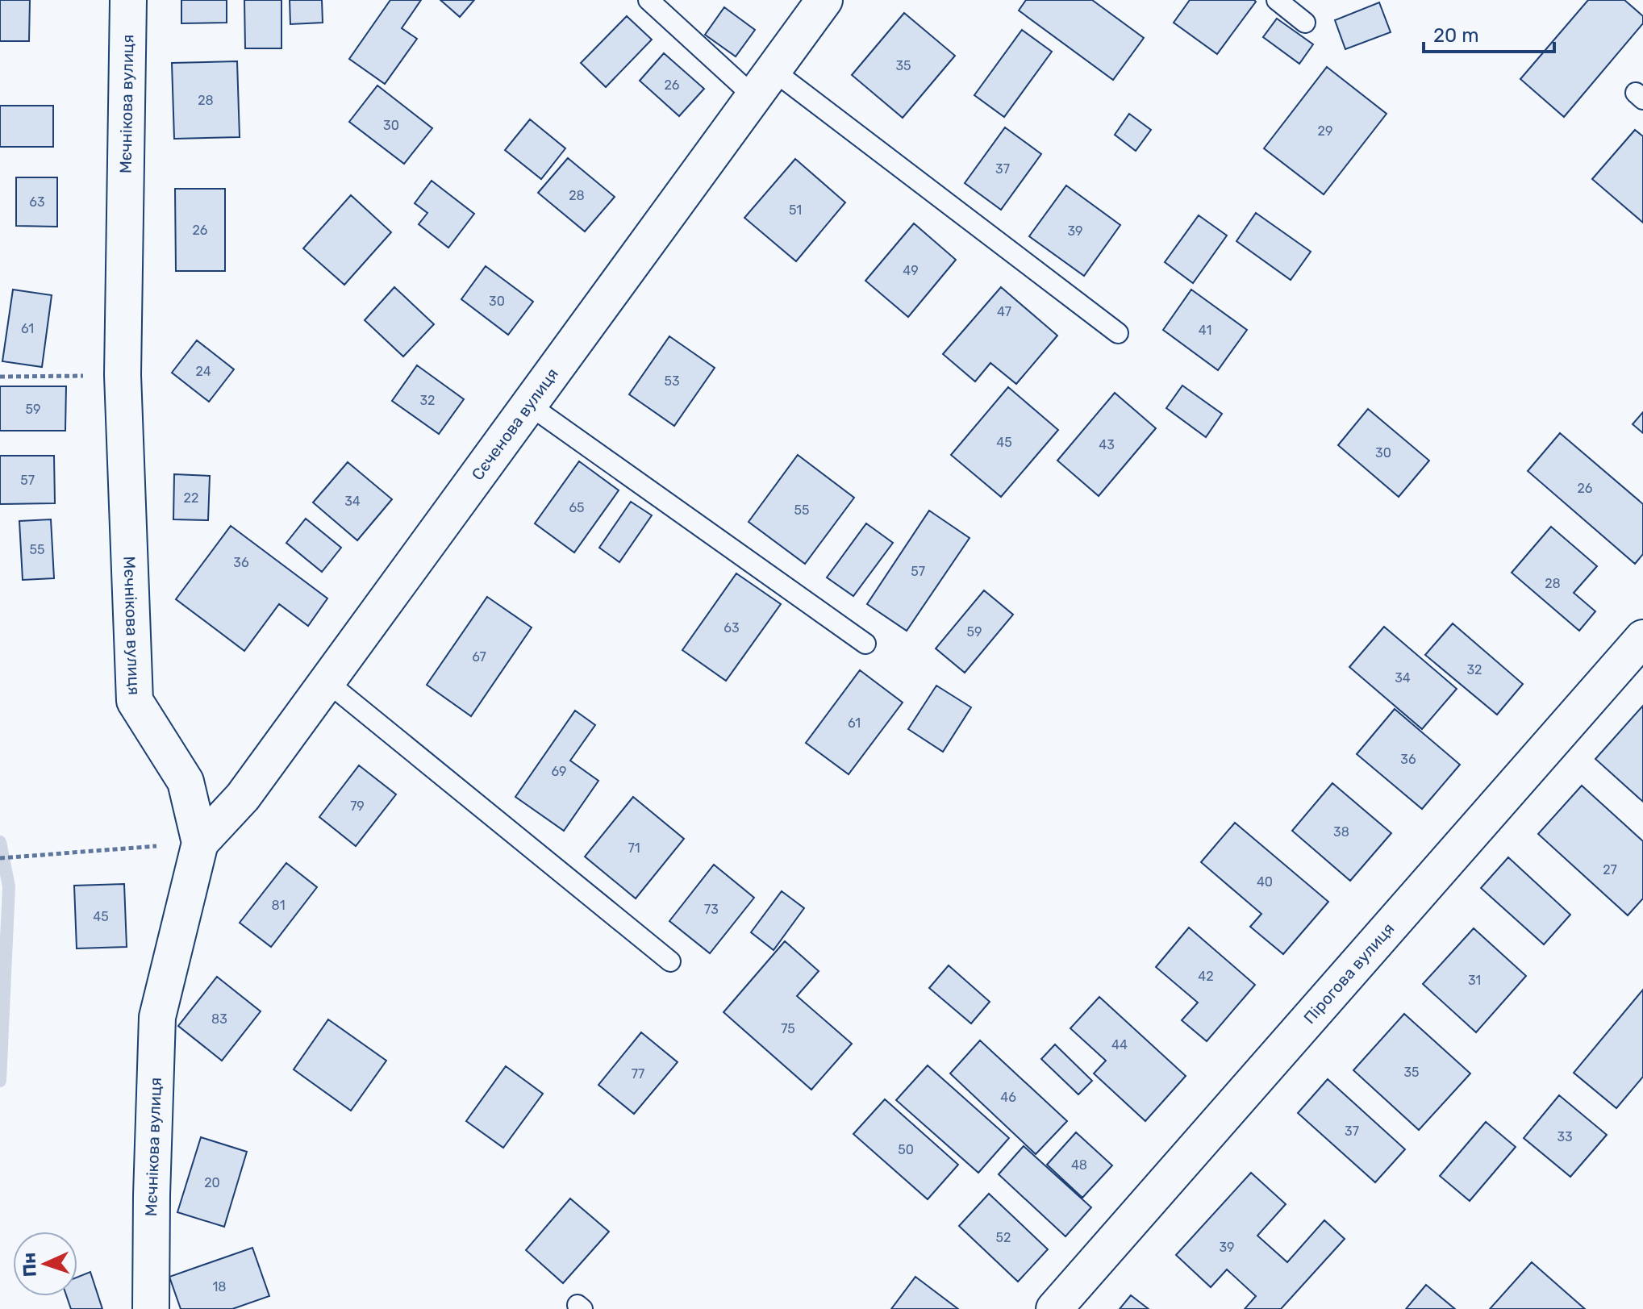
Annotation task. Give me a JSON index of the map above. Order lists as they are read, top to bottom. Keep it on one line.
{"streets":{"street":["Мєчнікова вулиця","Сєченова вулиця","Пірогова вулиця"]},"crossings":[["Мєчнікова вулиця","Сєченова вулиця"]],"house_numbers":["35","26","28","30","29","37","28","63","51","26","39","49","30","47","61","41","24","53","32","59","45","43","30","57","26","22","34","65","55","55","36","57","28","63","59","67","32","34","61","36","69","79","38","71","27","40","81","73","45","42","31","83","75","44","35","77","46","37","33","50","48","20","52","39","18"],"scale_bar":"20 m","north":"left"}
